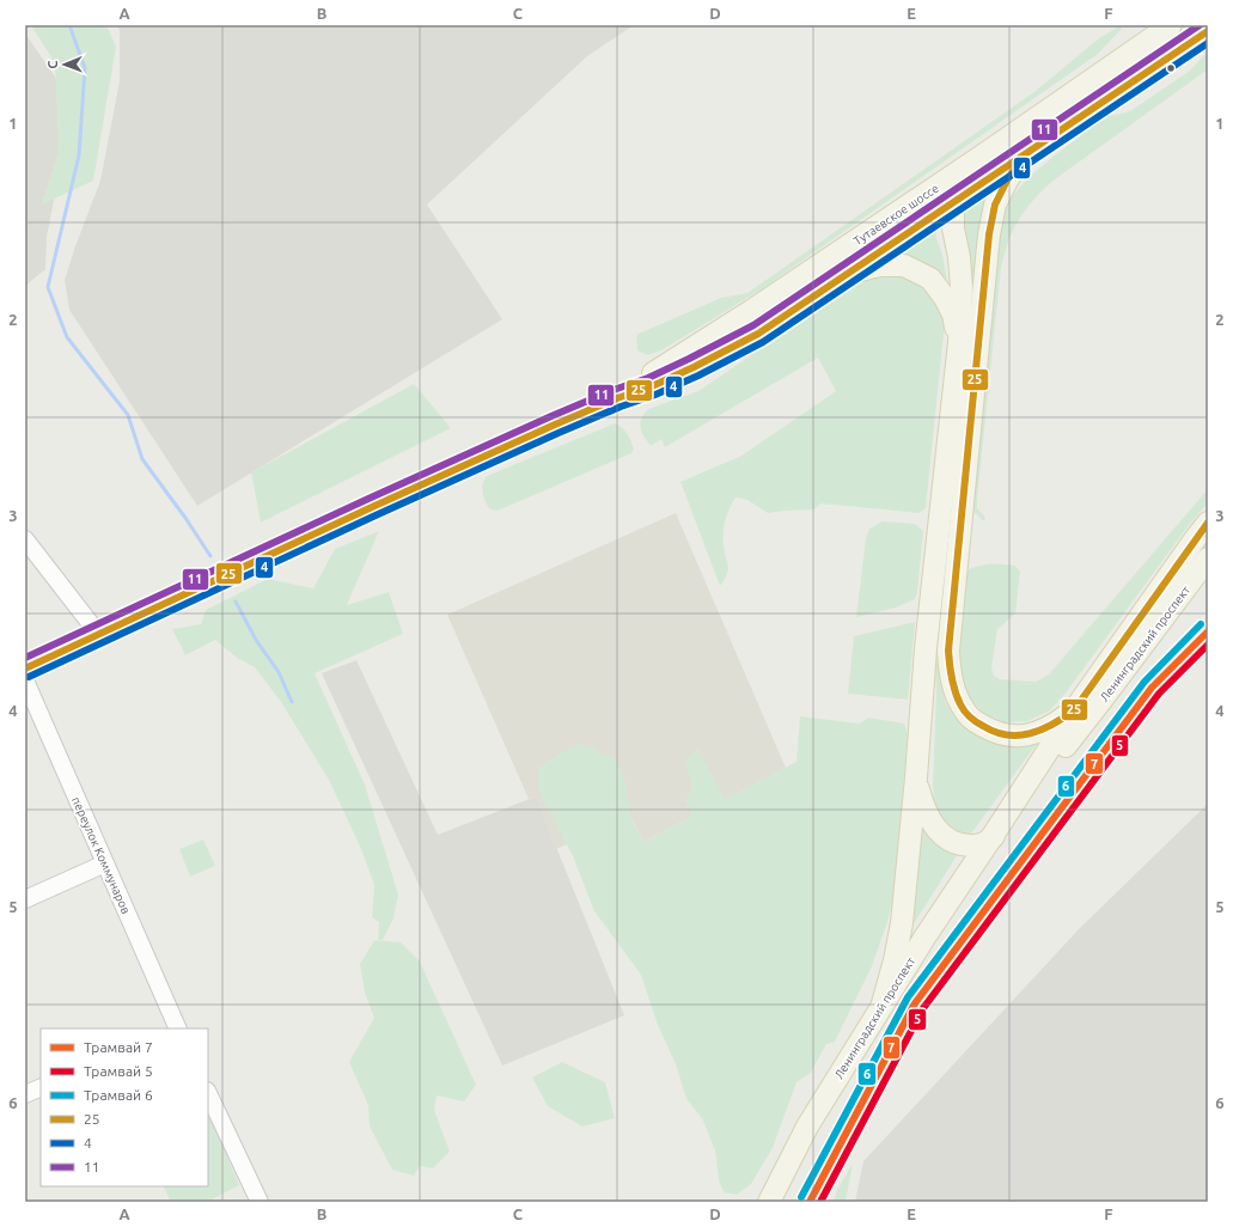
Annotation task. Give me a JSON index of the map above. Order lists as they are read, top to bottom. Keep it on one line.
{"streets":{"main road":["Тутаевское шоссе","Ленинградский проспект"],"street":["переулок Коммунаров"]},"lines":["transit line 11","transit line 25","transit line 4","tram line 6","tram line 7","tram line 5"],"legend":["Трамвай 7","Трамвай 5","Трамвай 6","25","4","11"],"north":"left","grid":{"columns":["A","B","C","D","E","F"],"rows":["1","2","3","4","5","6"]}}
